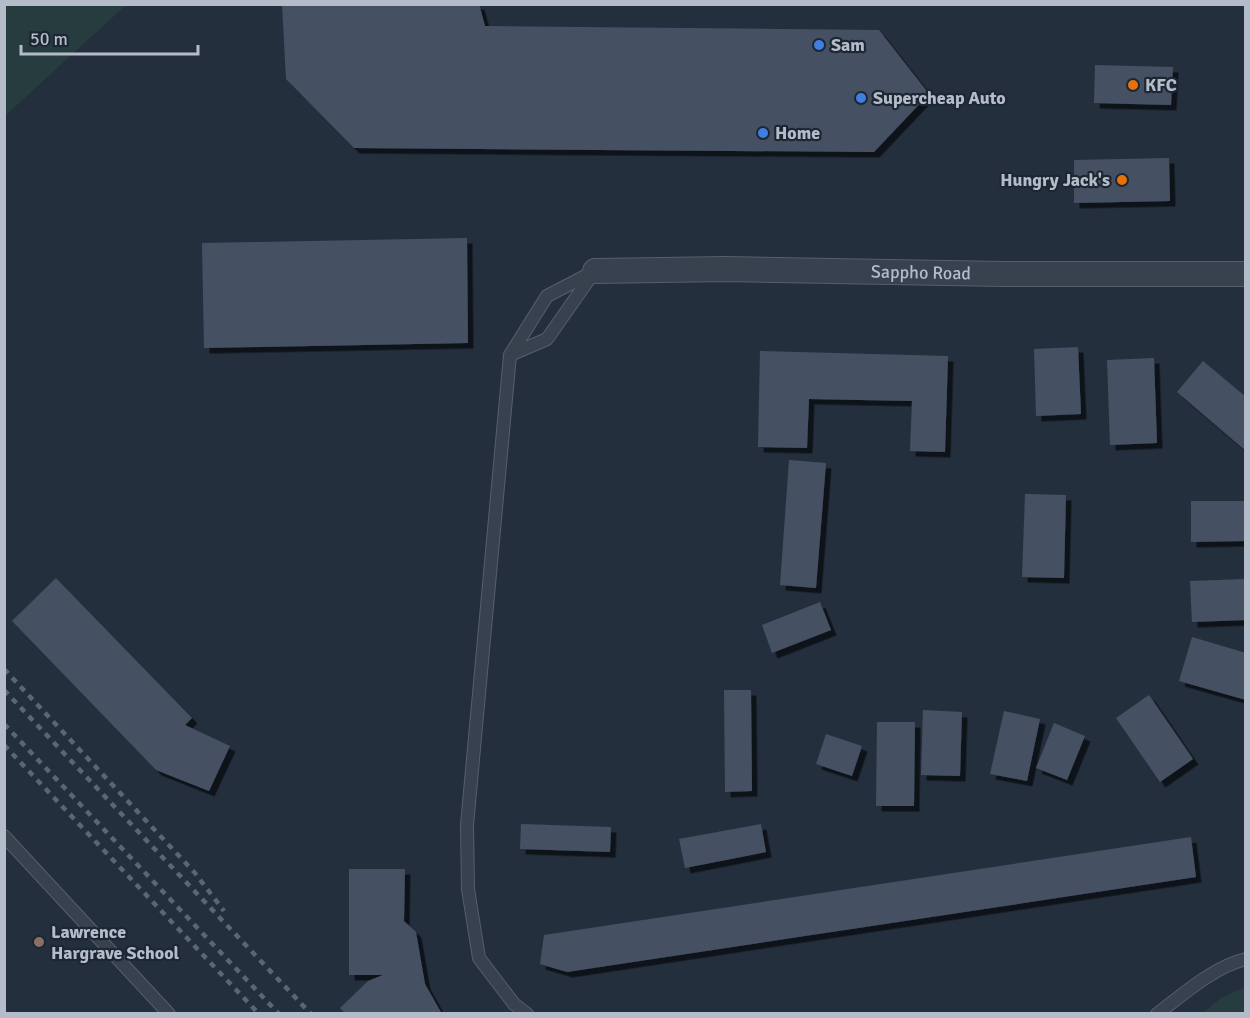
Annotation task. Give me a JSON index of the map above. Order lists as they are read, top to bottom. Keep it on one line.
{"streets":{"street":["Sappho Road"]},"places":["Sam","KFC","Supercheap Auto","Home","Hungry Jack's","Lawrence Hargrave School"],"scale_bar":"50 m"}
